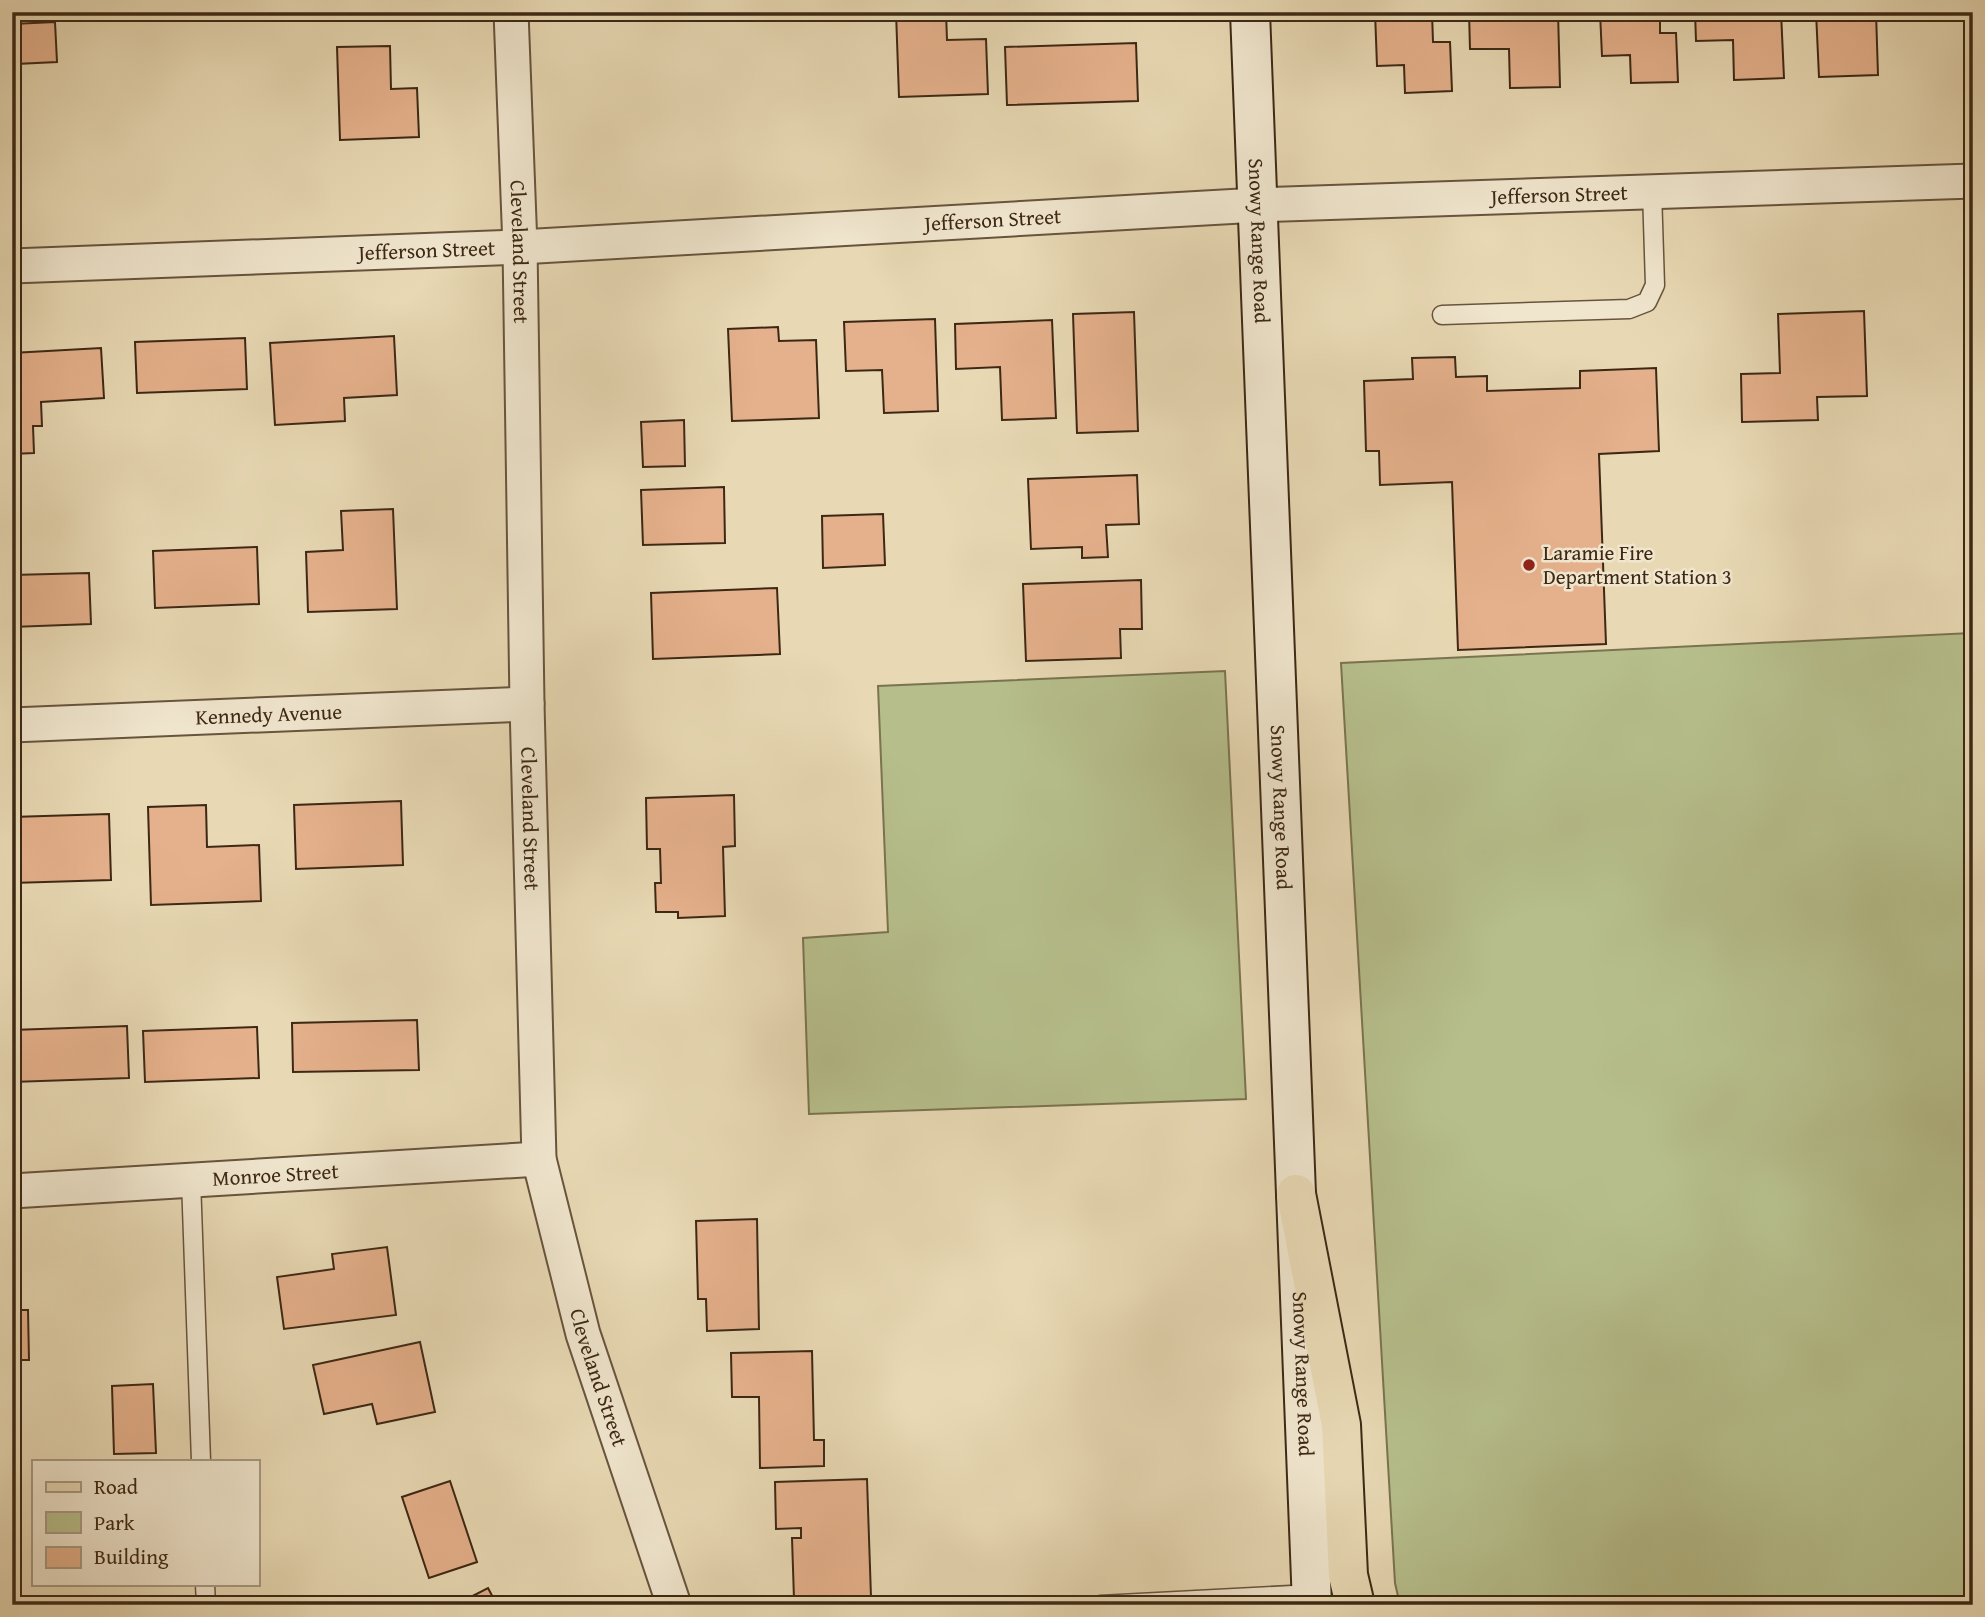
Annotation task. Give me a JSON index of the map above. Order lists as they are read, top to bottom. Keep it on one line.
{"streets":{"main road":["Snowy Range Road"],"street":["Jefferson Street","Cleveland Street","Kennedy Avenue","Monroe Street"]},"crossings":[["Jefferson Street","Snowy Range Road"],["Jefferson Street","Cleveland Street"],["Cleveland Street","Kennedy Avenue"],["Cleveland Street","Monroe Street"]],"places":["Laramie Fire Department Station 3"],"legend":["Road","Park","Building"]}
